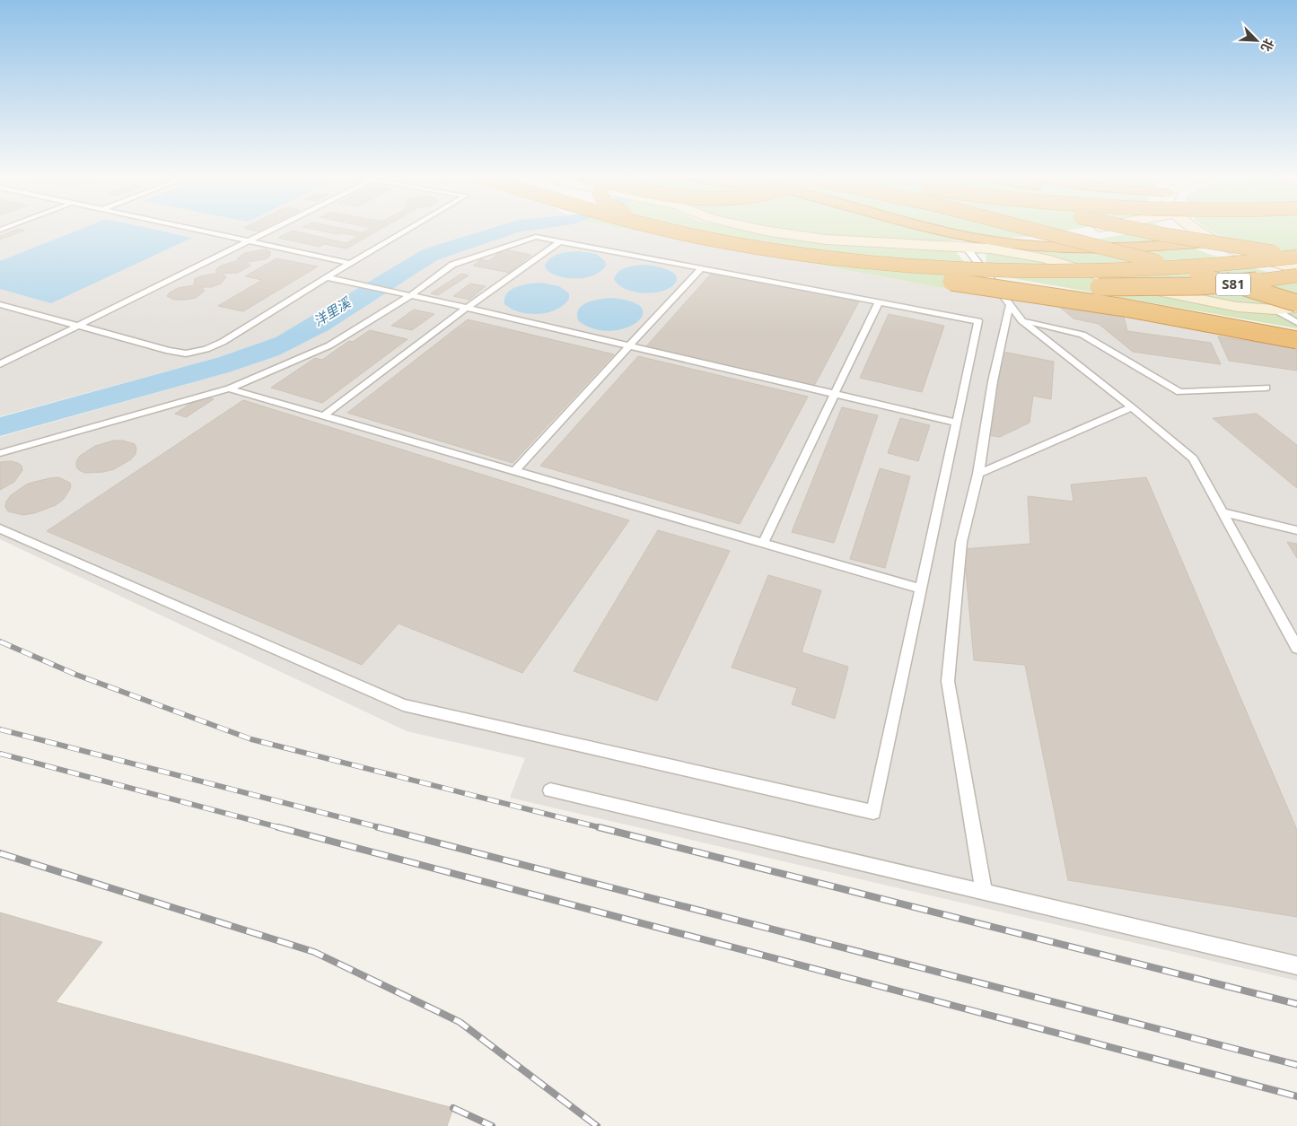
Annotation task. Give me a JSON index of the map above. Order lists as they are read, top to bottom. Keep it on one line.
{"streets":{"highway":["S81"]},"water":["洋里溪"],"north":"bottom right"}
